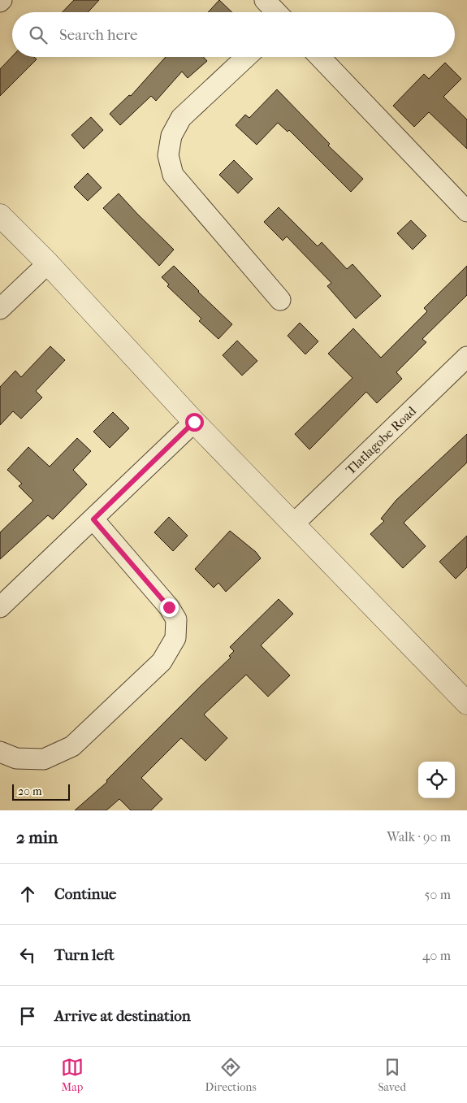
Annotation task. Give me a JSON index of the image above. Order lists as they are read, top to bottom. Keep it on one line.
{"streets":{"street":["Tlatlagobe Road"]},"scale_bar":"20 m","page":{"search":"Search here","scale":"20 m","heading":["2 min","Walk · 90 m"],"list":[["Continue","50 m"],["Turn left","40 m"],"Arrive at destination"],"nav":["Map","Directions","Saved"]}}
